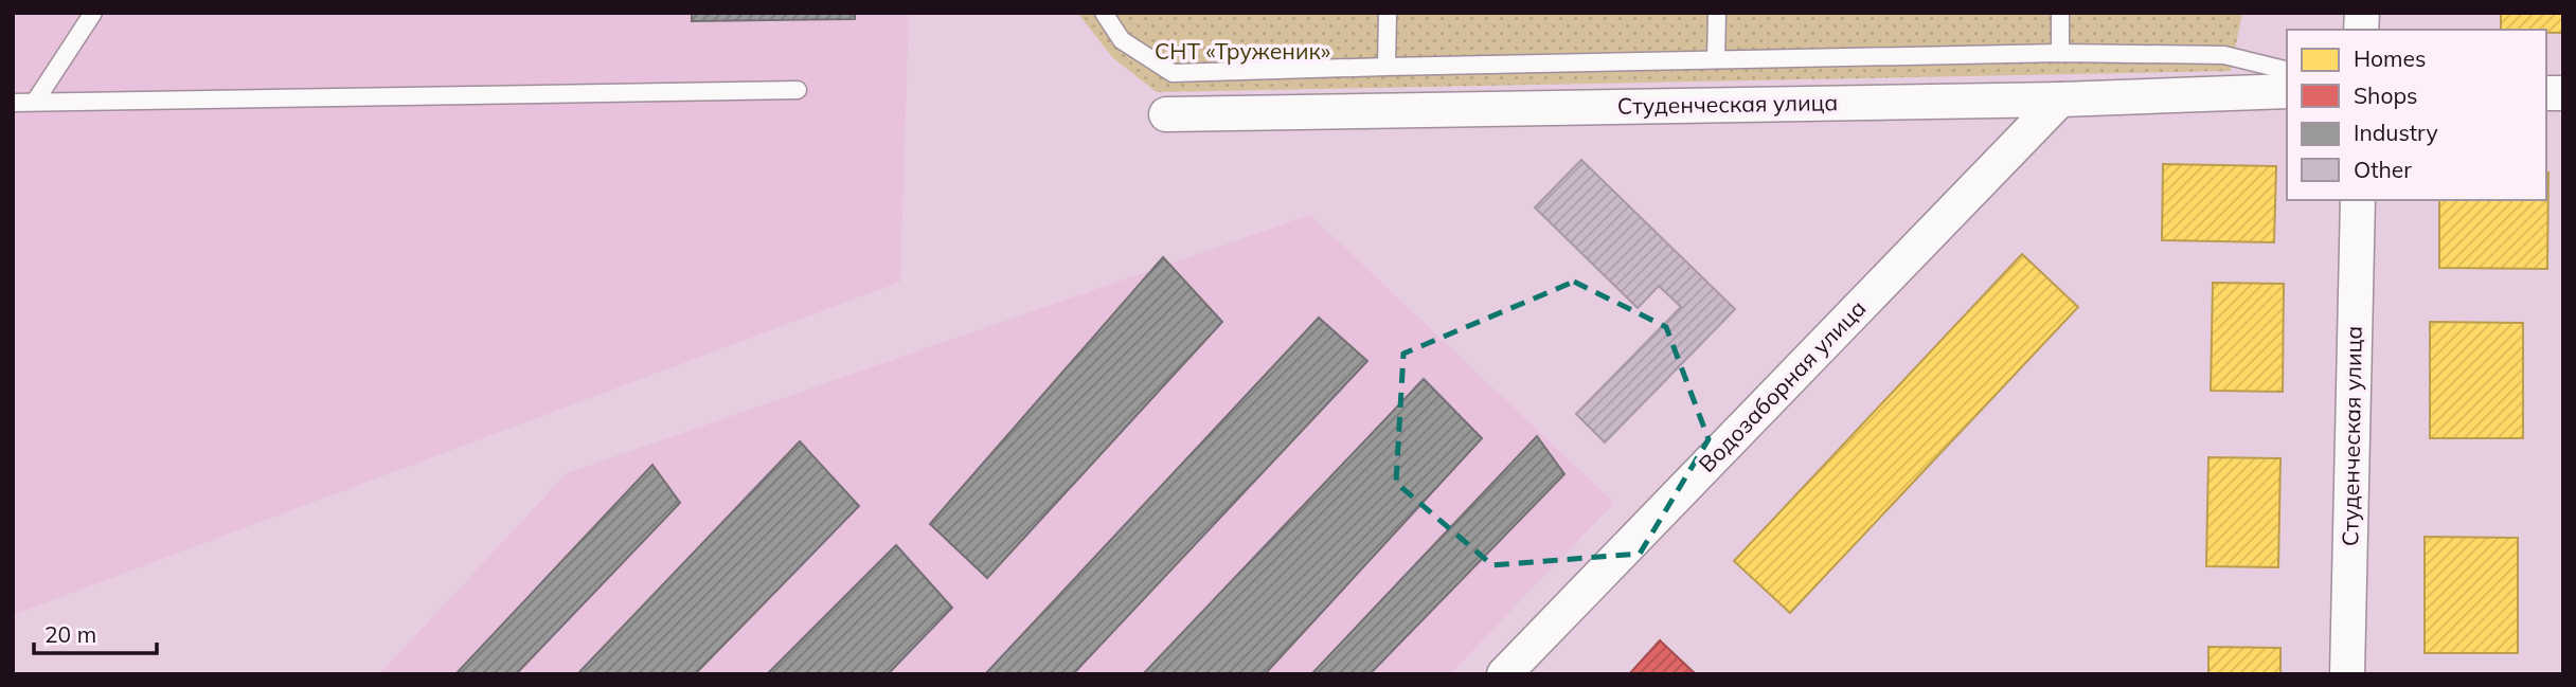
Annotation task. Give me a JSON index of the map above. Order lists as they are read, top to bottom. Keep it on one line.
{"streets":{"street":["Студенческая улица","Водозаборная улица"]},"crossings":[["Студенческая улица","Водозаборная улица"]],"parks":["СНТ «Труженик»"],"legend":["Homes","Shops","Industry","Other"],"scale_bar":"20 m"}
